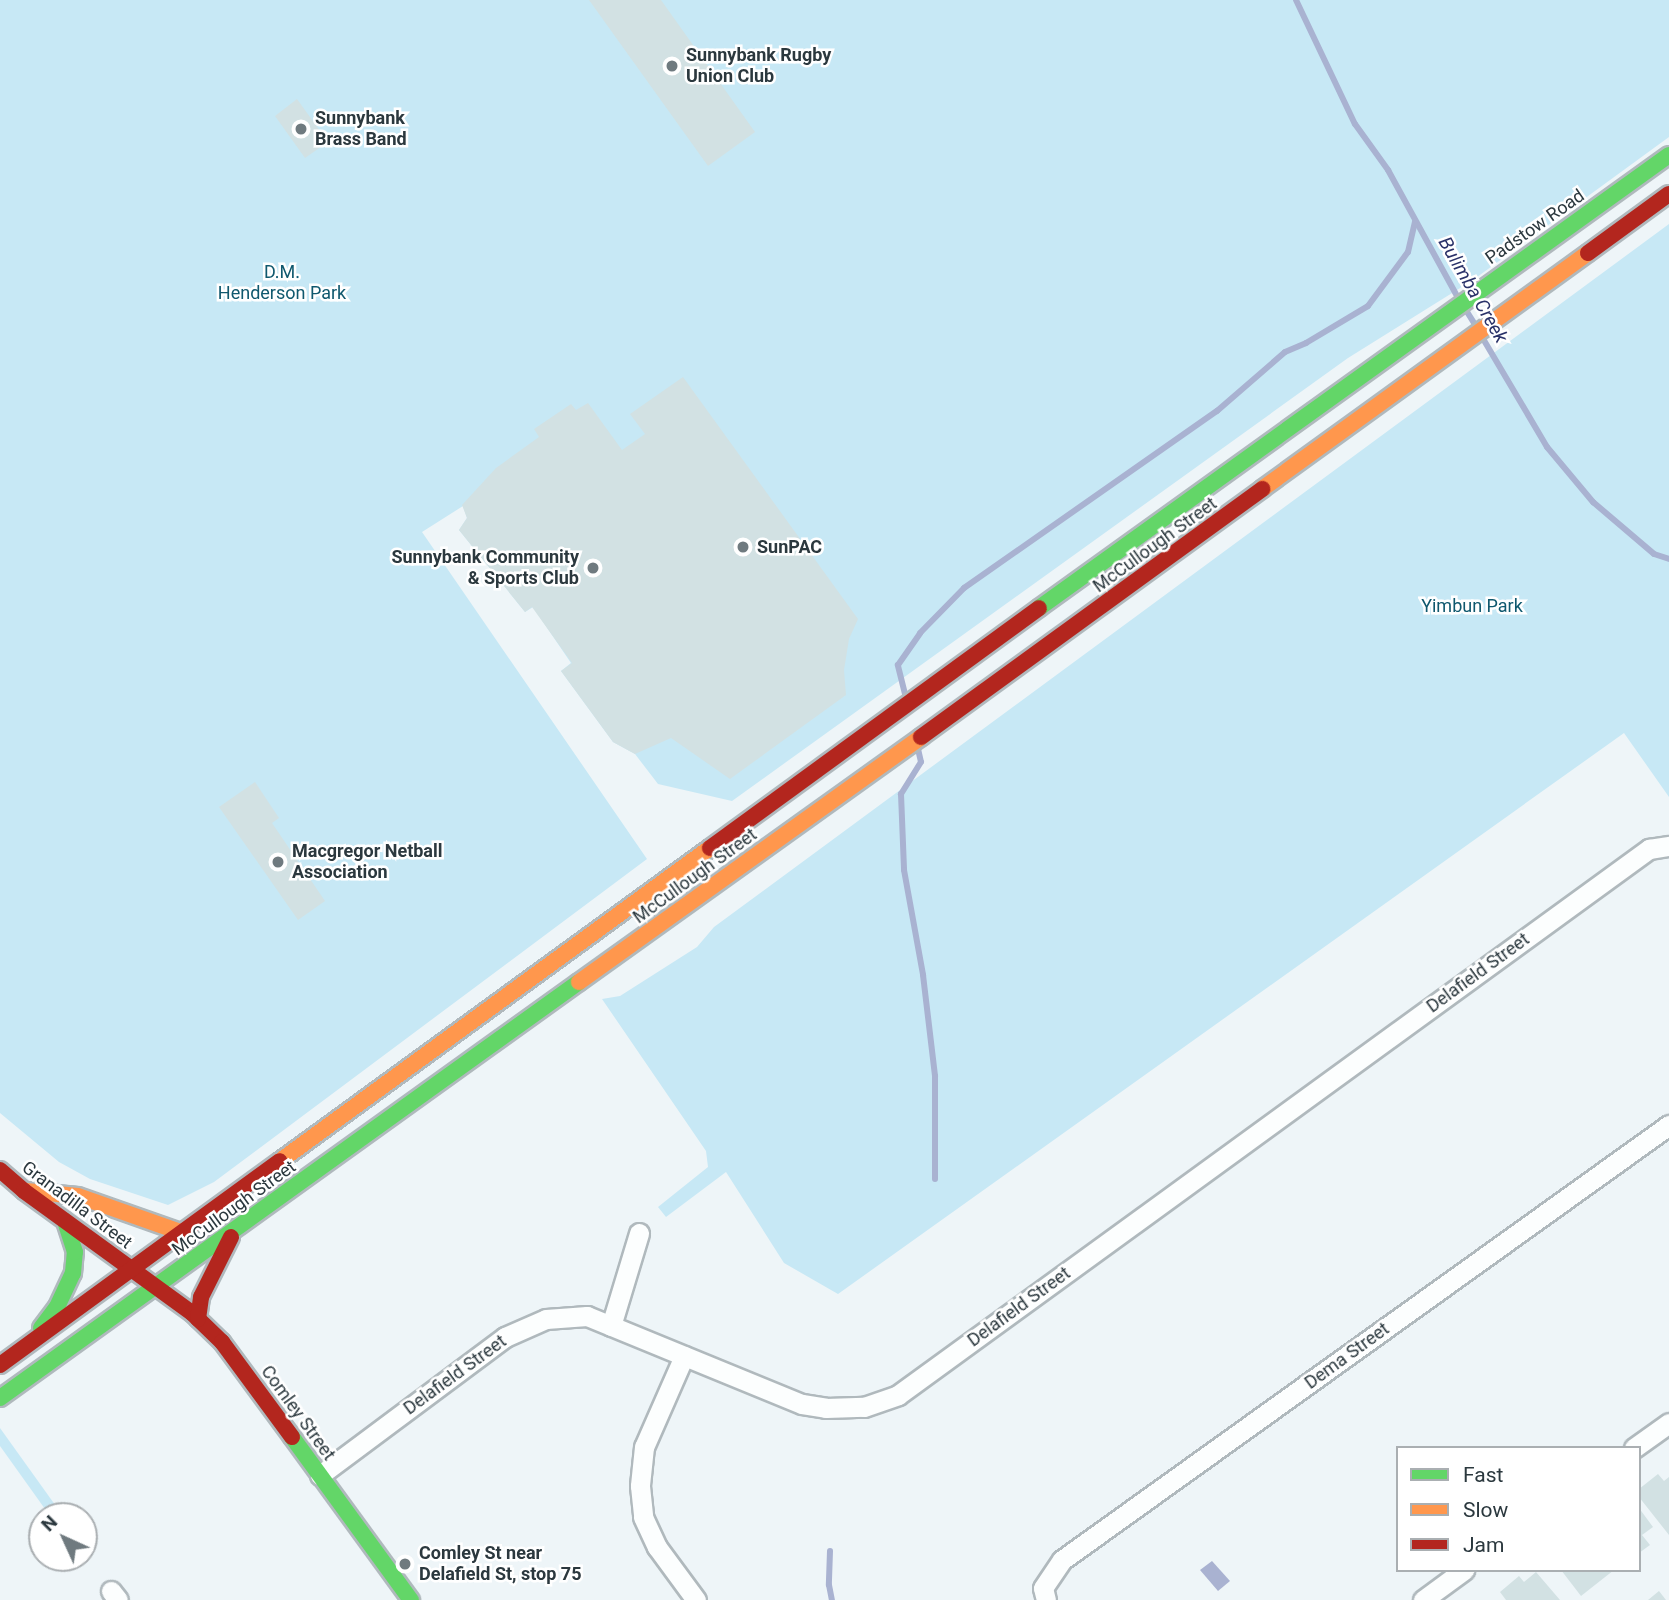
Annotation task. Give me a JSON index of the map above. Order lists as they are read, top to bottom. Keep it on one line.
{"streets":{"main road":["Padstow Road","McCullough Street","Granadilla Street","Comley Street"],"street":["Delafield Street","Dema Street"]},"crossings":[["Padstow Road","McCullough Street"],["McCullough Street","Granadilla Street"],["McCullough Street","Comley Street"],["Delafield Street","Comley Street"],["Granadilla Street","Comley Street"]],"water":["Bulimba Creek"],"parks":["D.M. Henderson Park","Yimbun Park"],"places":["Sunnybank Rugby Union Club","Sunnybank Brass Band","SunPAC","Sunnybank Community & Sports Club","Macgregor Netball Association","Comley St near Delafield St, stop 75"],"legend":["Fast","Slow","Jam"],"north":"top left"}
